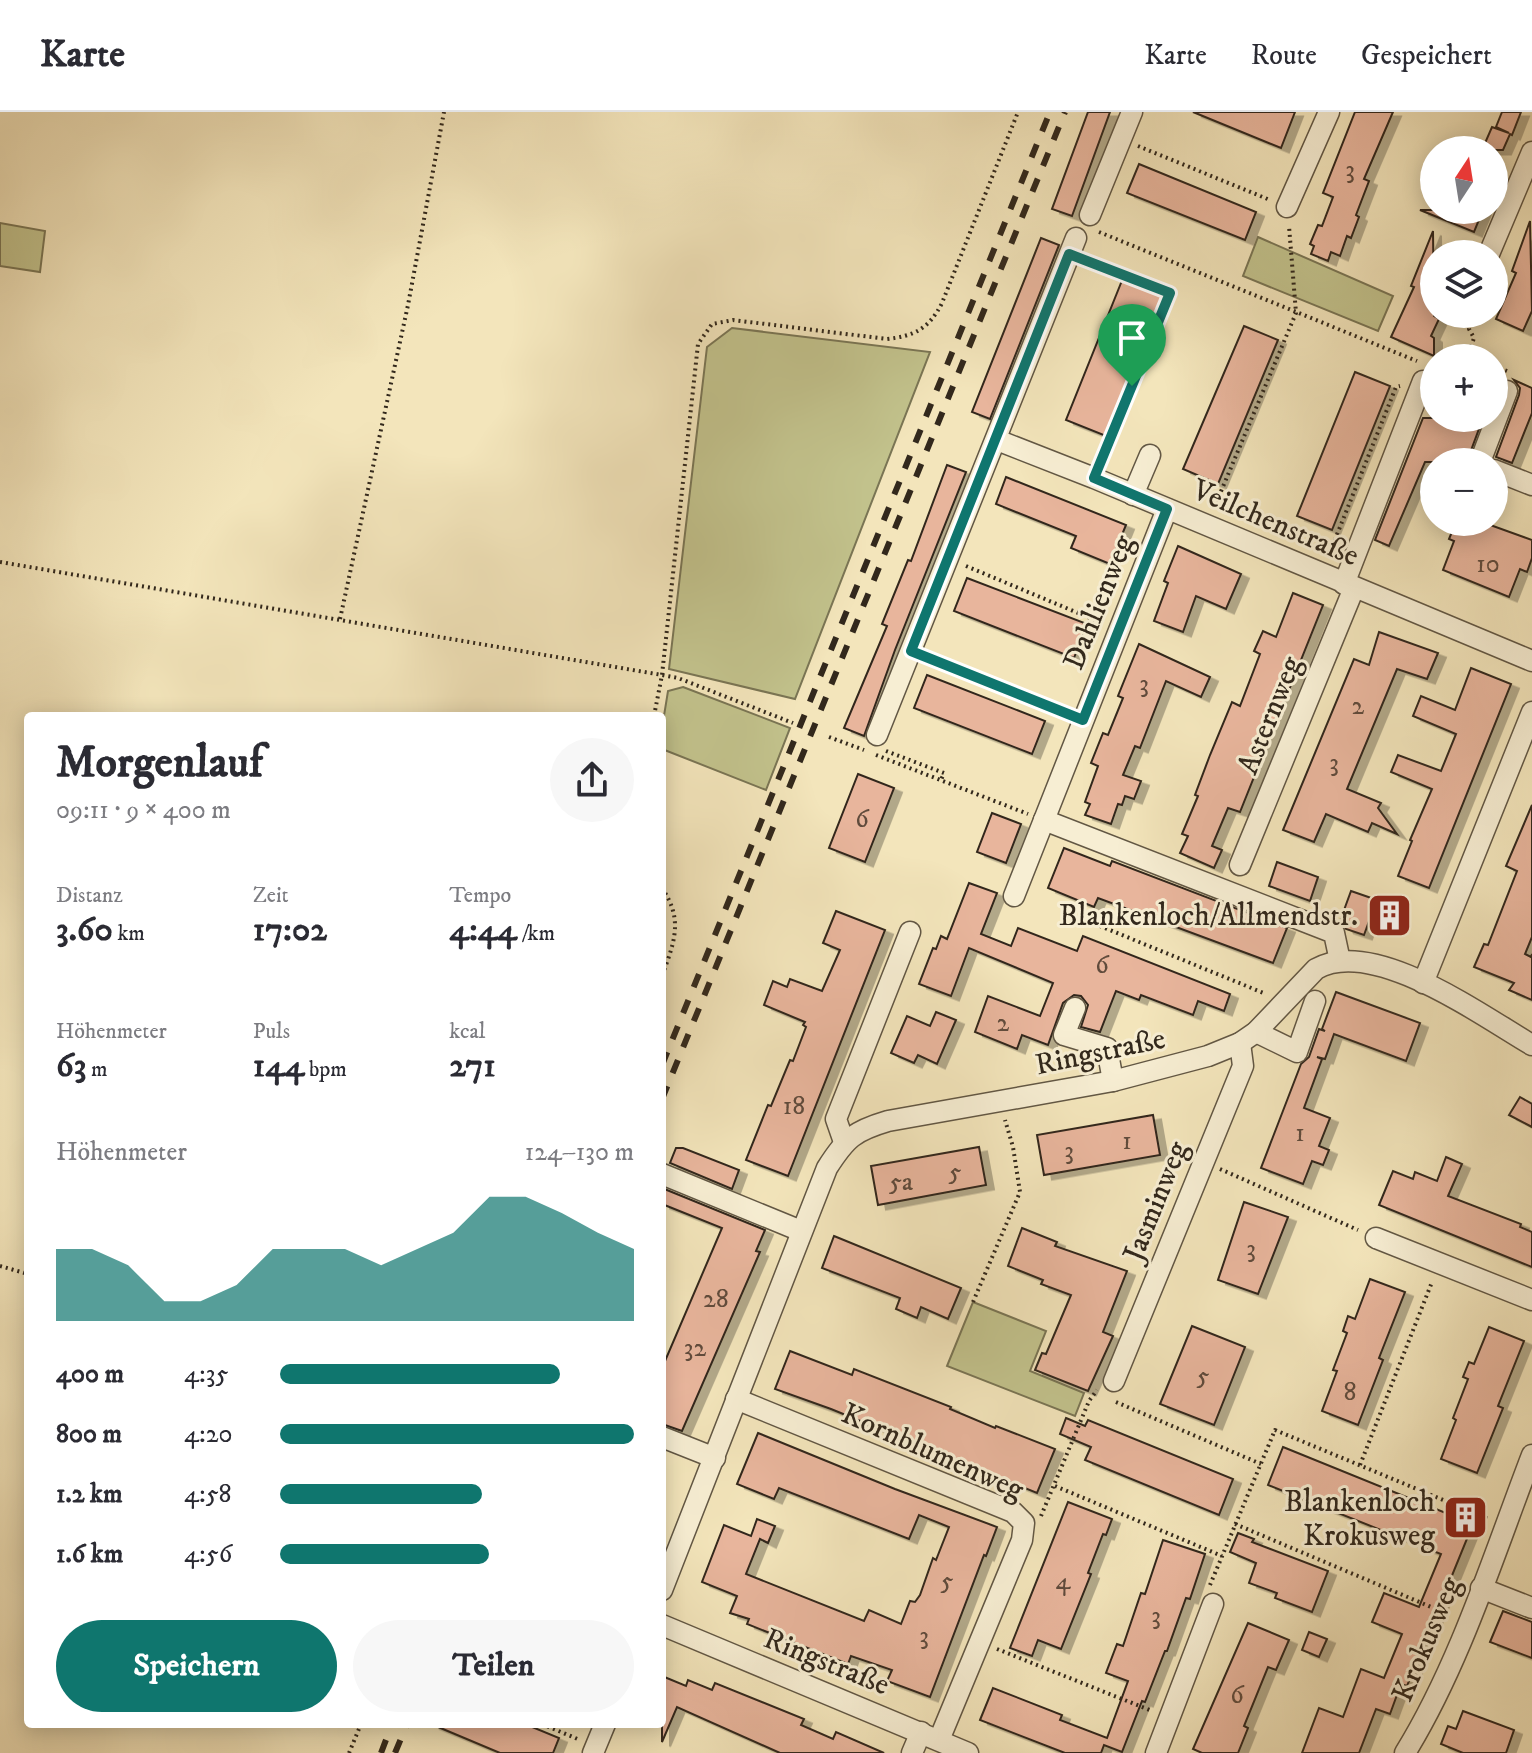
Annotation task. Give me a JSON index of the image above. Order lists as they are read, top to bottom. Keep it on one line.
{"streets":{"street":["Veilchenstraße","Dahlienweg","Asternweg","Ringstraße","Jasminweg","Kornblumenweg","Krokusweg"]},"crossings":[["Veilchenstraße","Dahlienweg"],["Veilchenstraße","Asternweg"],["Ringstraße","Jasminweg"],["Ringstraße","Kornblumenweg"]],"places":{"building":["Blankenloch/Allmendstr.","Blankenloch Krokusweg"]},"house_numbers":["3","10","3","2","3","6","6","2","18","1","1","3","5","5a","3","28","32","5","8","5","4","3","3","6"],"north":"top","page":{"header":"Karte","nav":["Karte","Route","Gespeichert"],"map_buttons":["+","−"],"heading":["Morgenlauf","09:11 · 9 × 400 m"],"stats":[["Distanz","3.60 km"],["Zeit","17:02"],["Tempo","4:44 /km"],["Höhenmeter","63 m"],["Puls","144 bpm"],["kcal","271"]],"chart":["Höhenmeter","124–130 m"],"list":[{"name":"400 m","note":"4:35"},{"name":"800 m","note":"4:20"},{"name":"1.2 km","note":"4:58"},{"name":"1.6 km","note":"4:56"}],"buttons":["Speichern","Teilen"]}}
